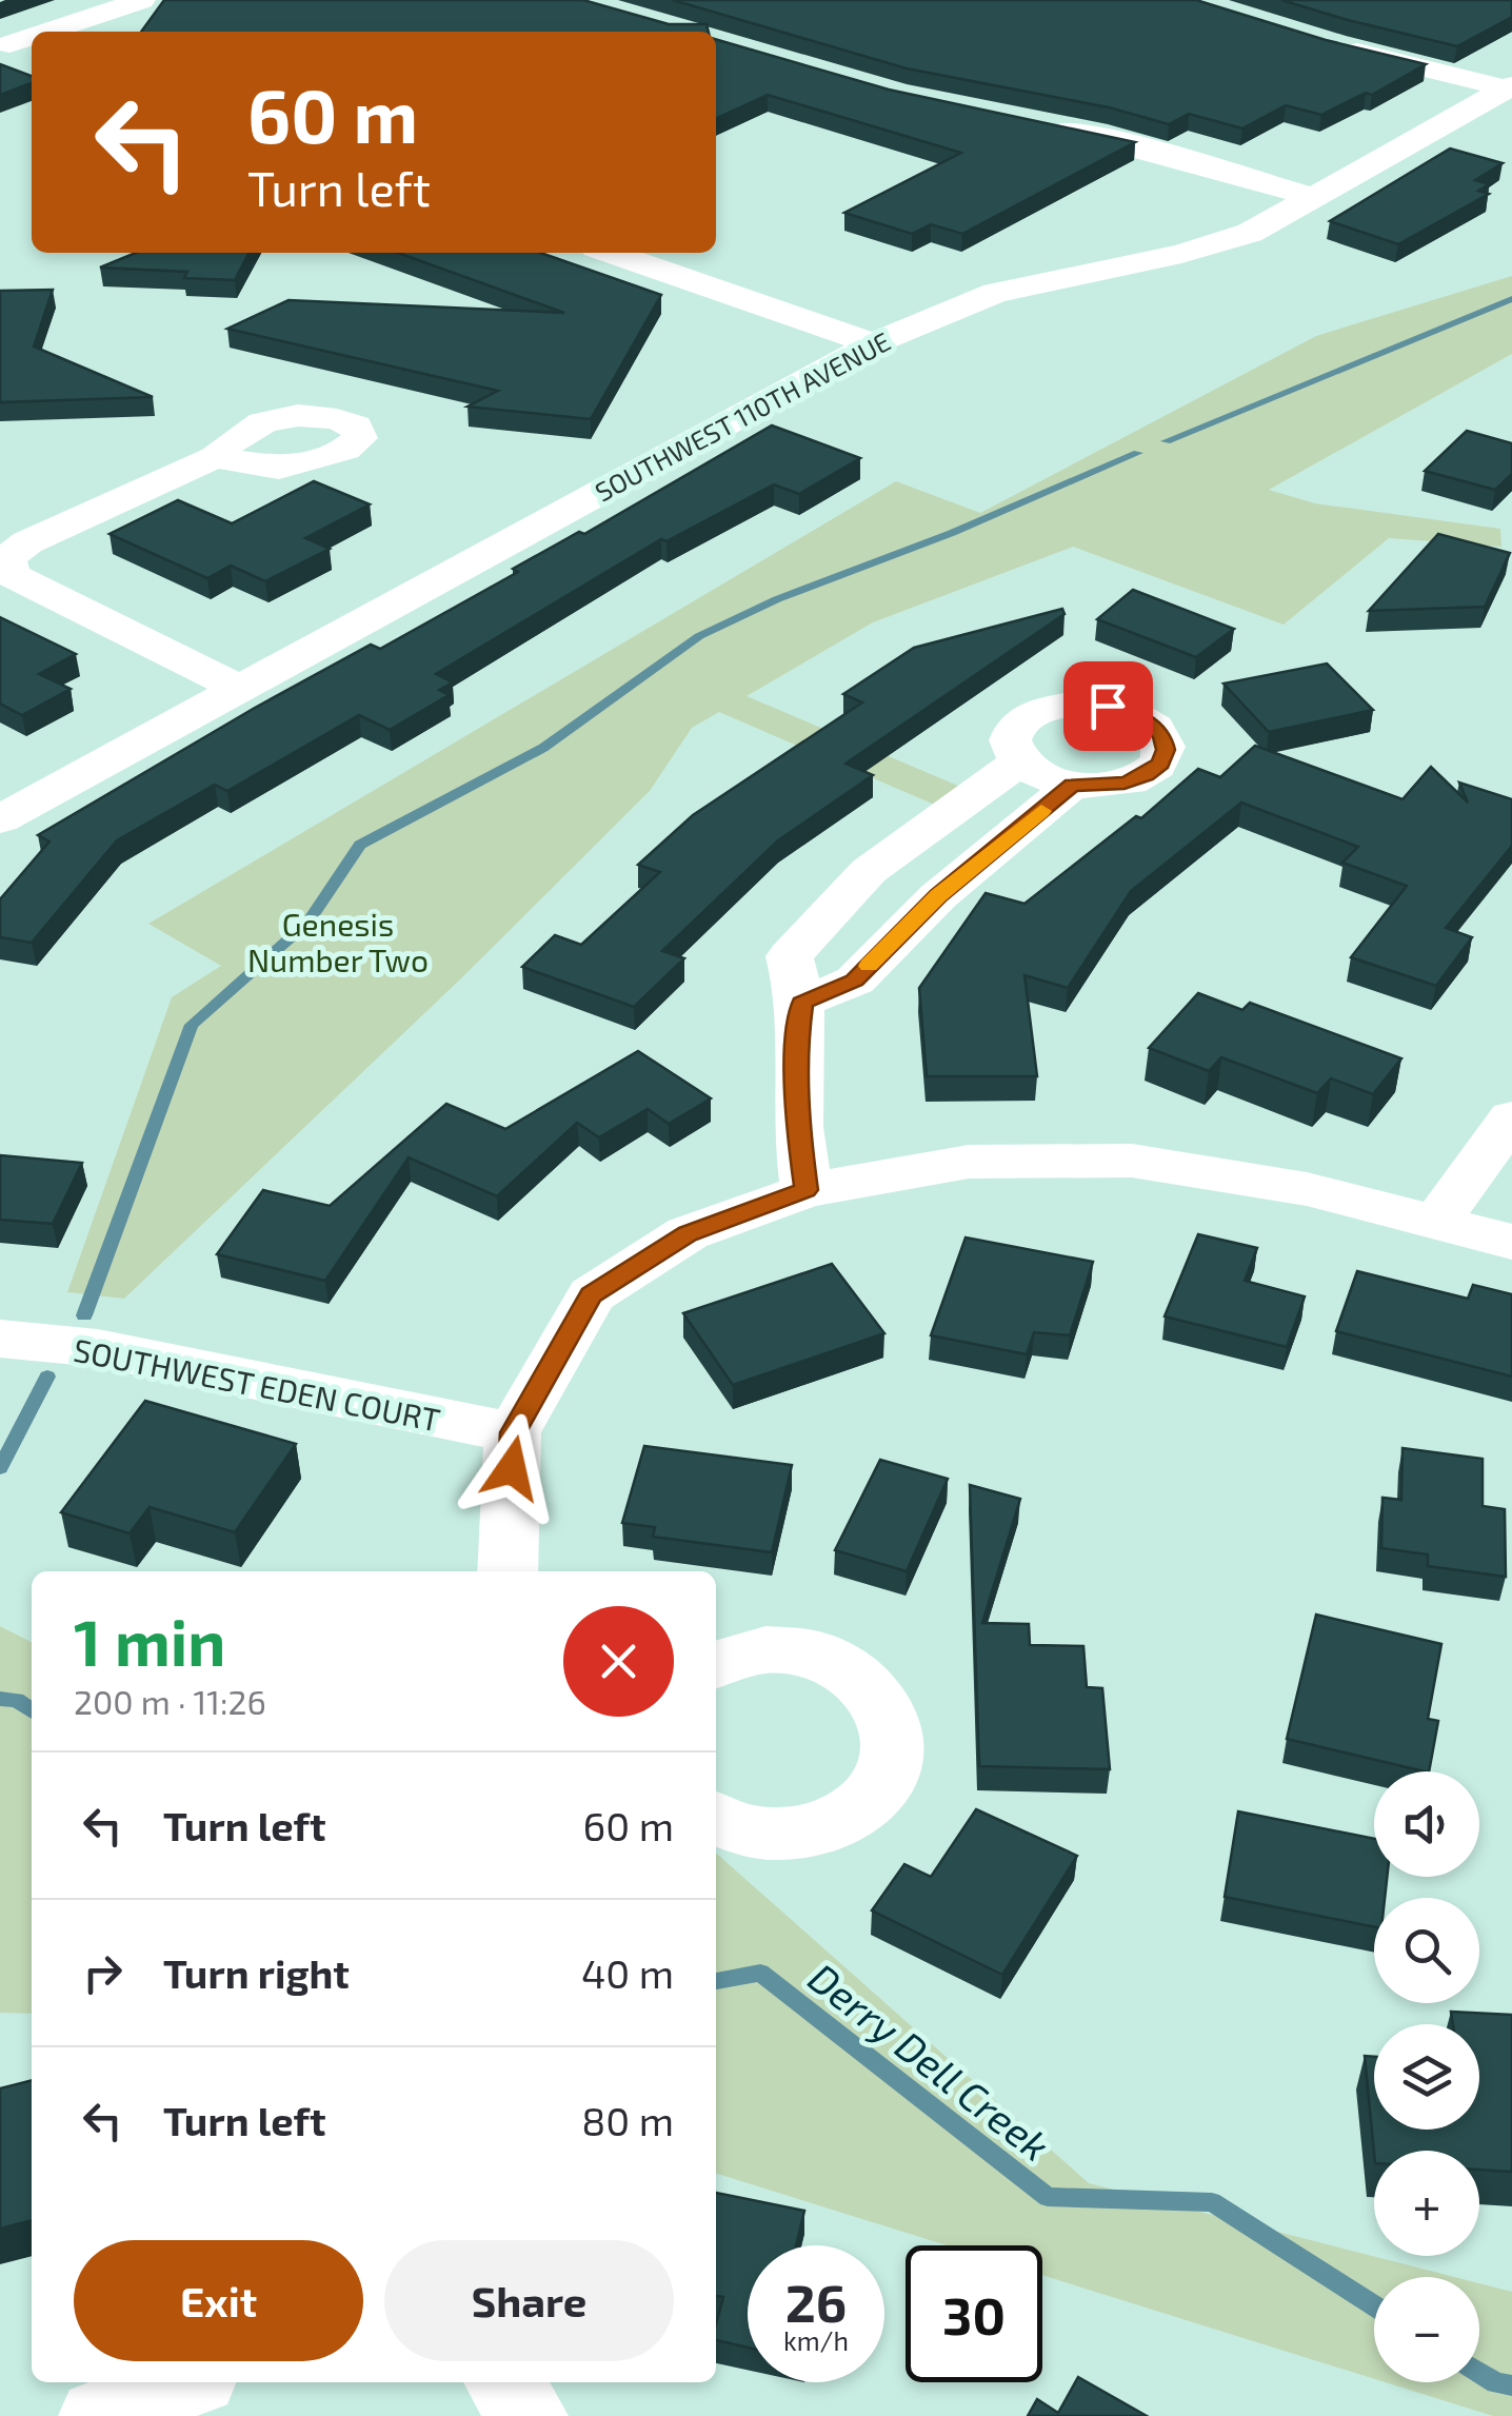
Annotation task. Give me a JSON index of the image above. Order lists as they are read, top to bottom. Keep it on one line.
{"streets":{"street":["SOUTHWEST 110TH AVENUE","SOUTHWEST EDEN COURT"]},"water":["Derry Dell Creek"],"parks":["Genesis Number Two"],"page":{"turn":["60 m","Turn left"],"heading":["1 min","200 m · 11:26"],"list":[{"name":"Turn left","value":"60 m"},{"name":"Turn right","value":"40 m"},{"name":"Turn left","value":"80 m"}],"map_buttons":["+","−"],"buttons":["Exit","Share"],"speed":"26 km/h","limit":"30"}}
